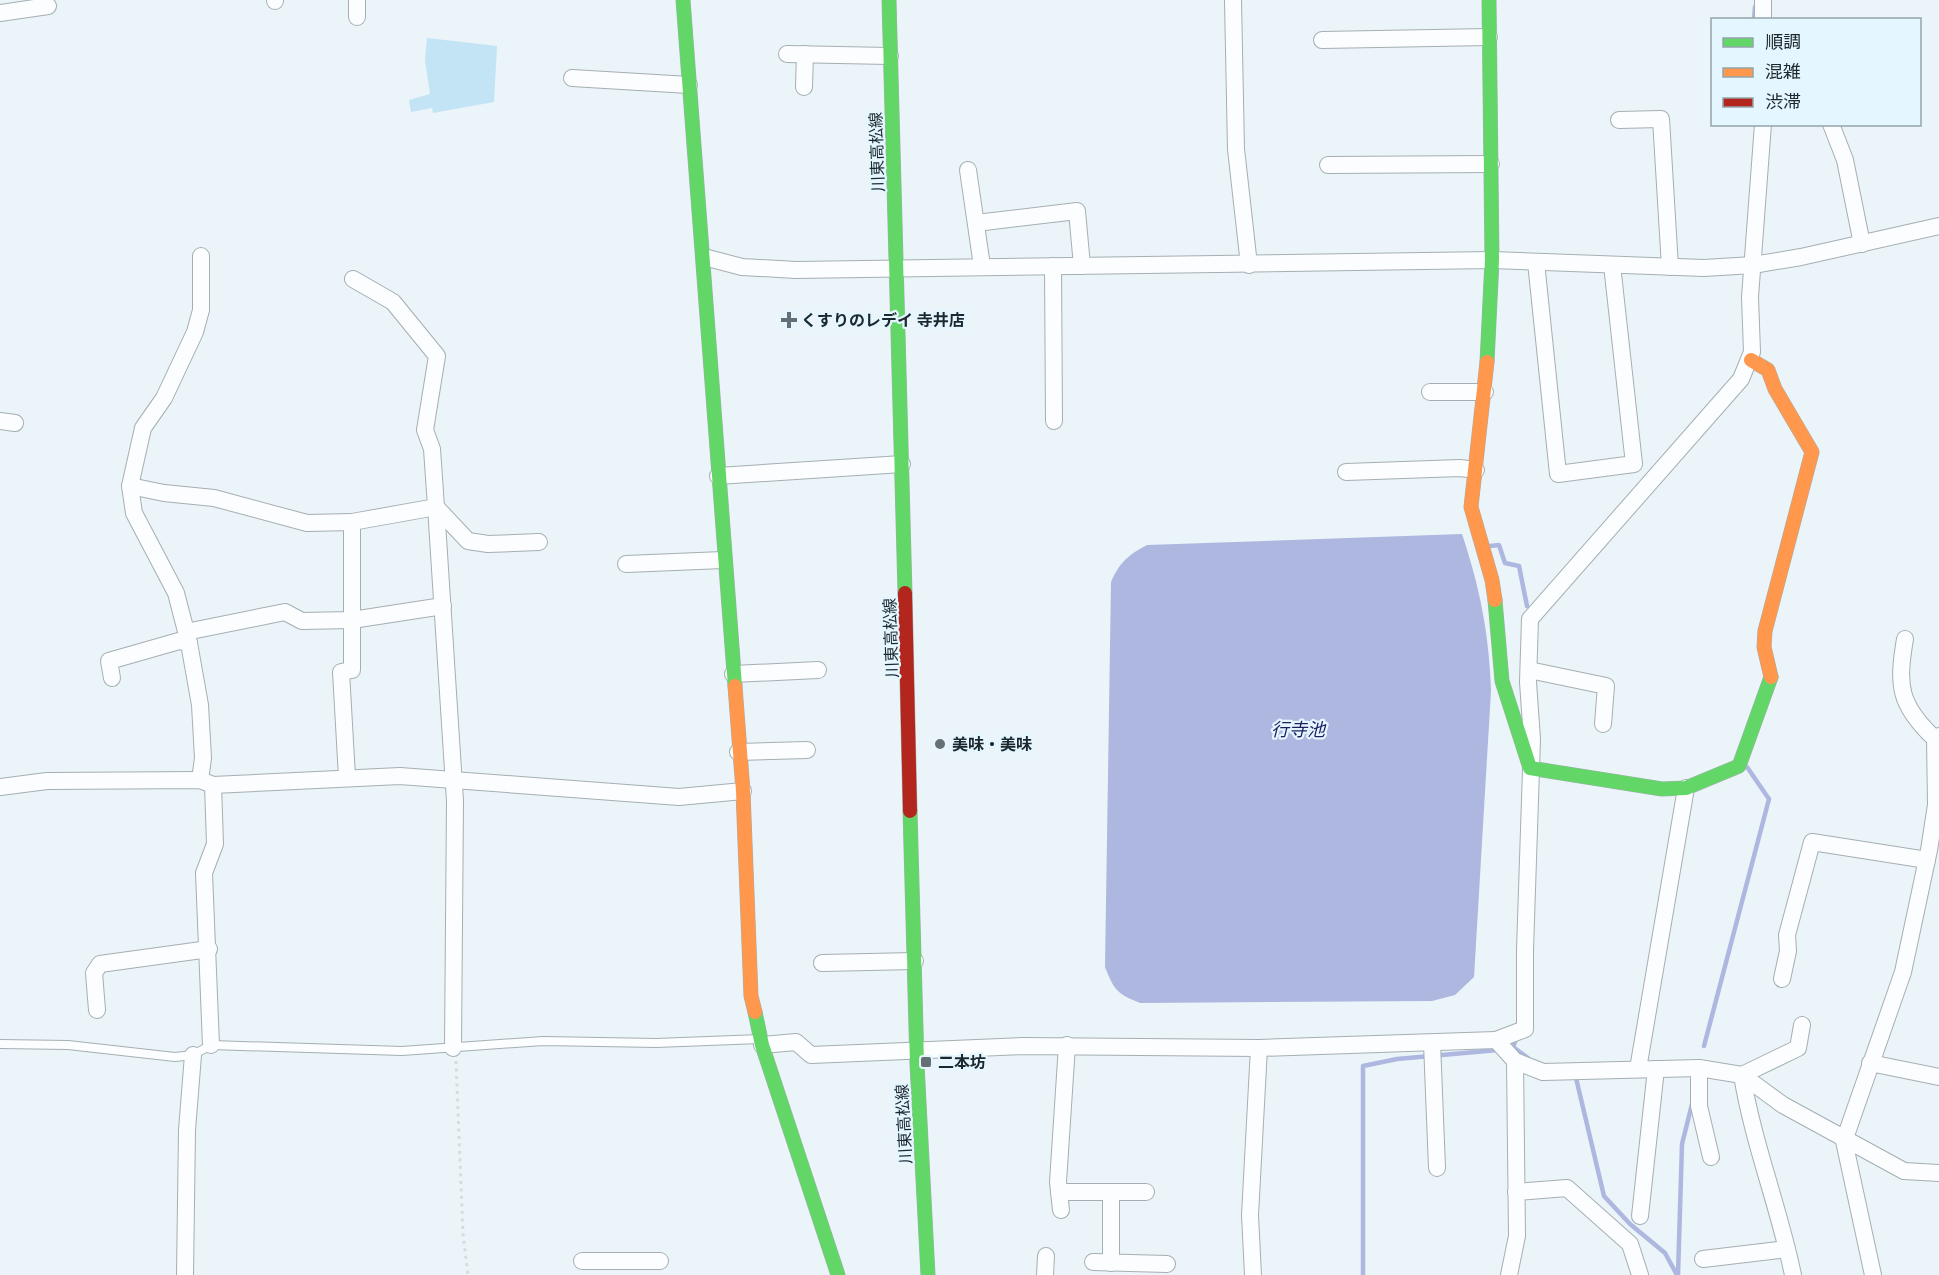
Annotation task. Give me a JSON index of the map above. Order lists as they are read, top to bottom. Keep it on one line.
{"streets":{"street":["川東高松線"]},"water":["行寺池"],"places":{"health":["くすりのレデイ 寺井店"],"other":["美味・美味"],"transit":["二本坊"]},"legend":["順調","混雑","渋滞"]}
